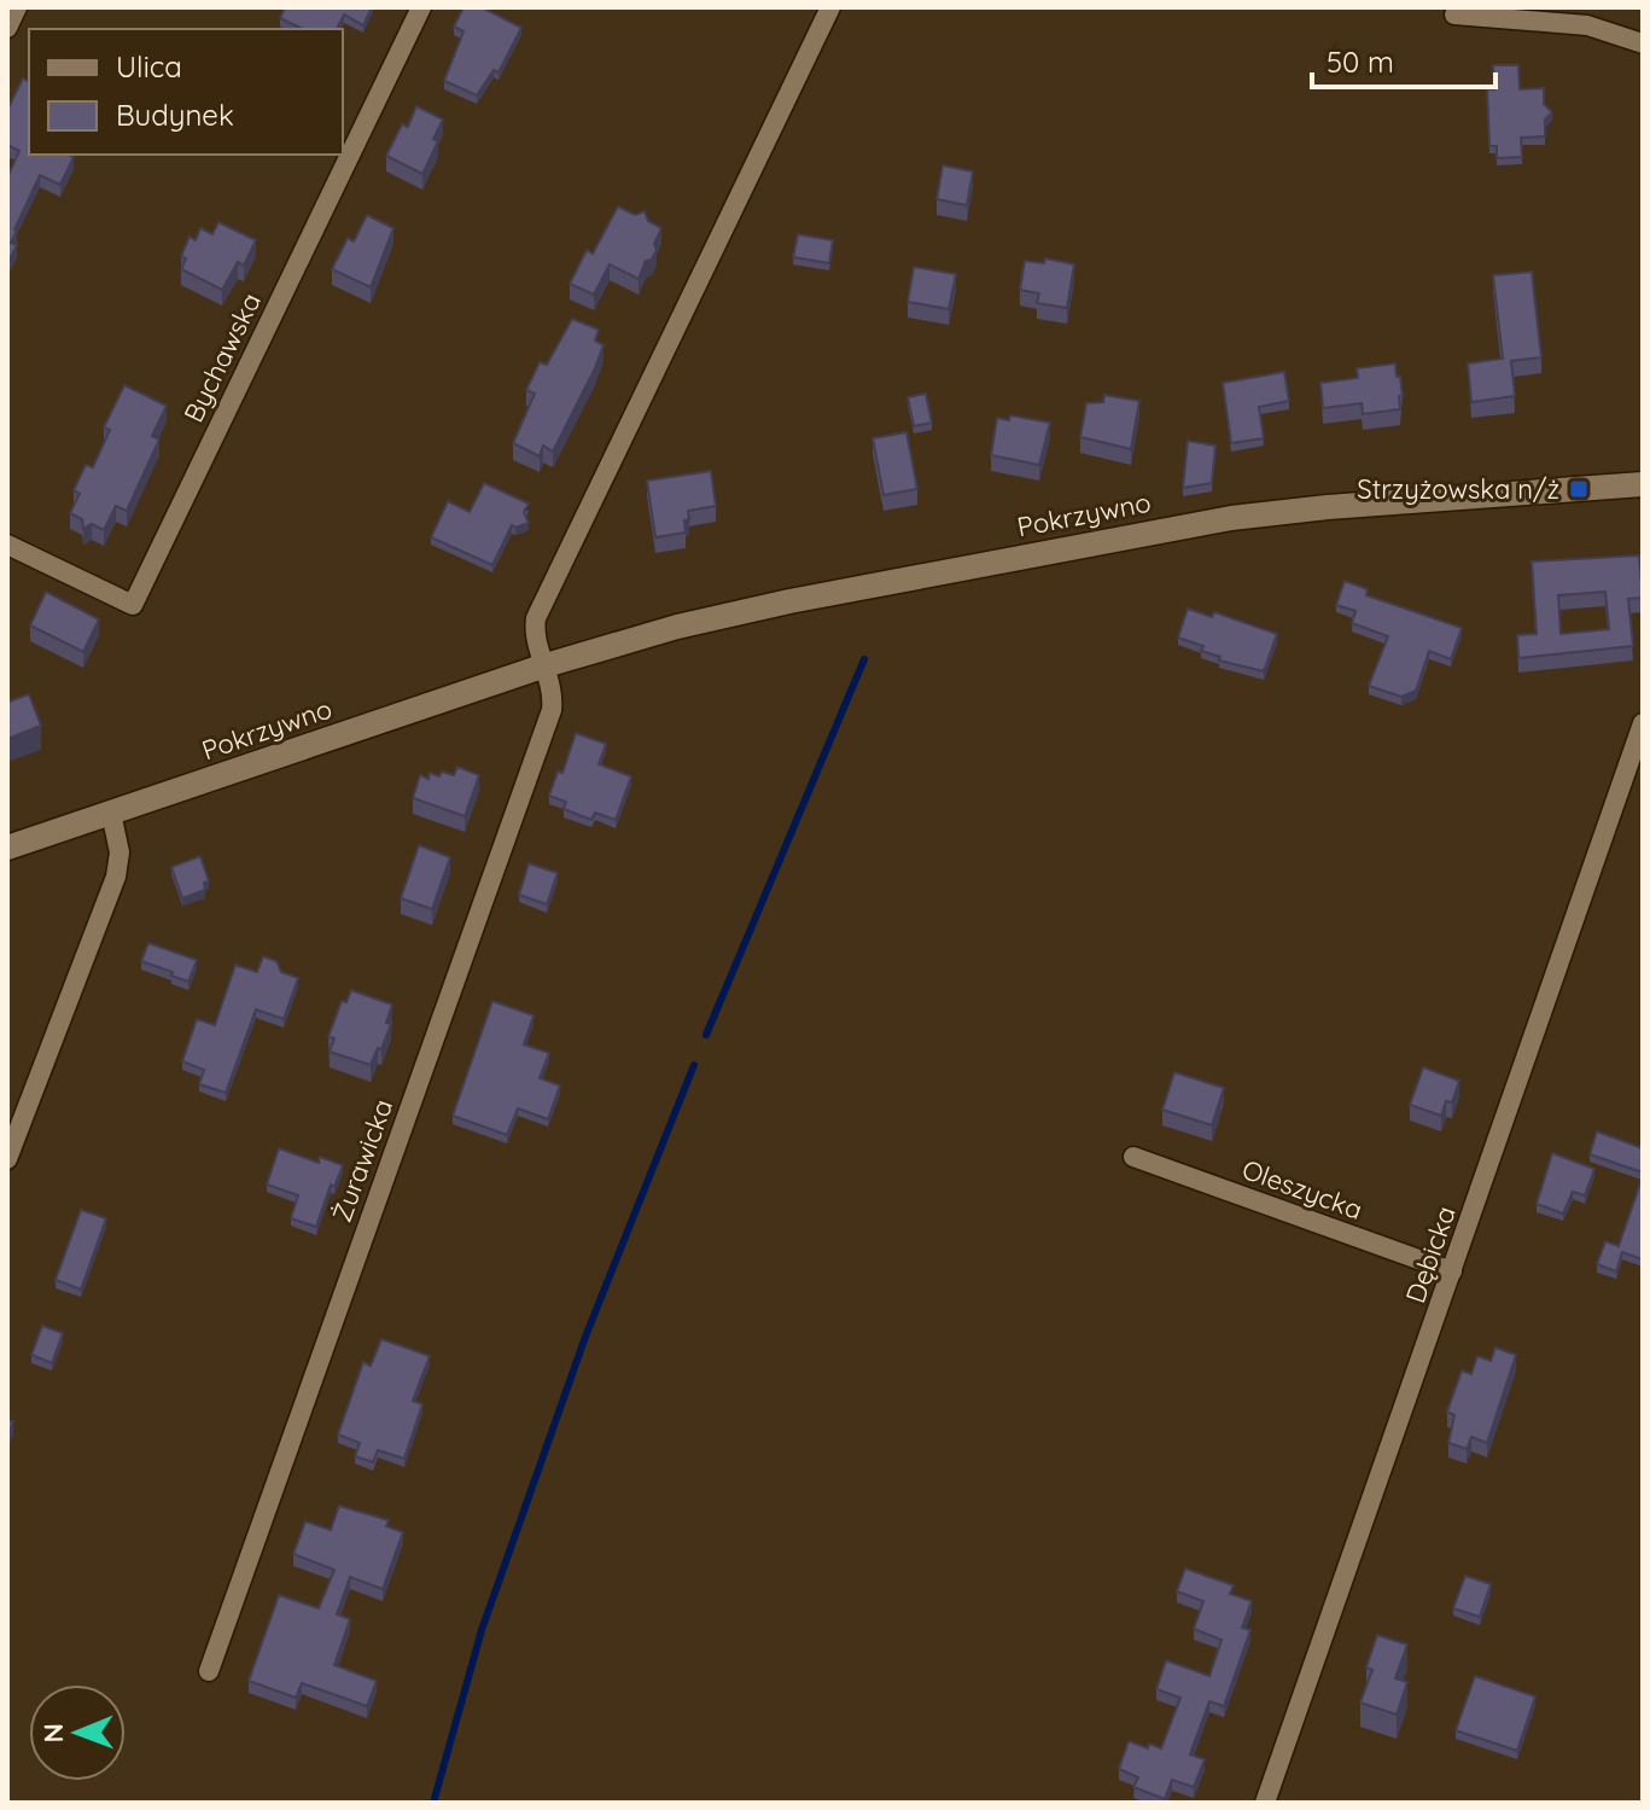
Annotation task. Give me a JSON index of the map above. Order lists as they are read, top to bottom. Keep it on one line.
{"streets":{"street":["Bychawska","Pokrzywno","Żurawicka","Oleszycka","Dębicka"]},"crossings":[["Pokrzywno","Żurawicka"],["Oleszycka","Dębicka"]],"places":{"transit":["Strzyżowska n/ż"]},"legend":["Ulica","Budynek"],"scale_bar":"50 m","north":"left"}
